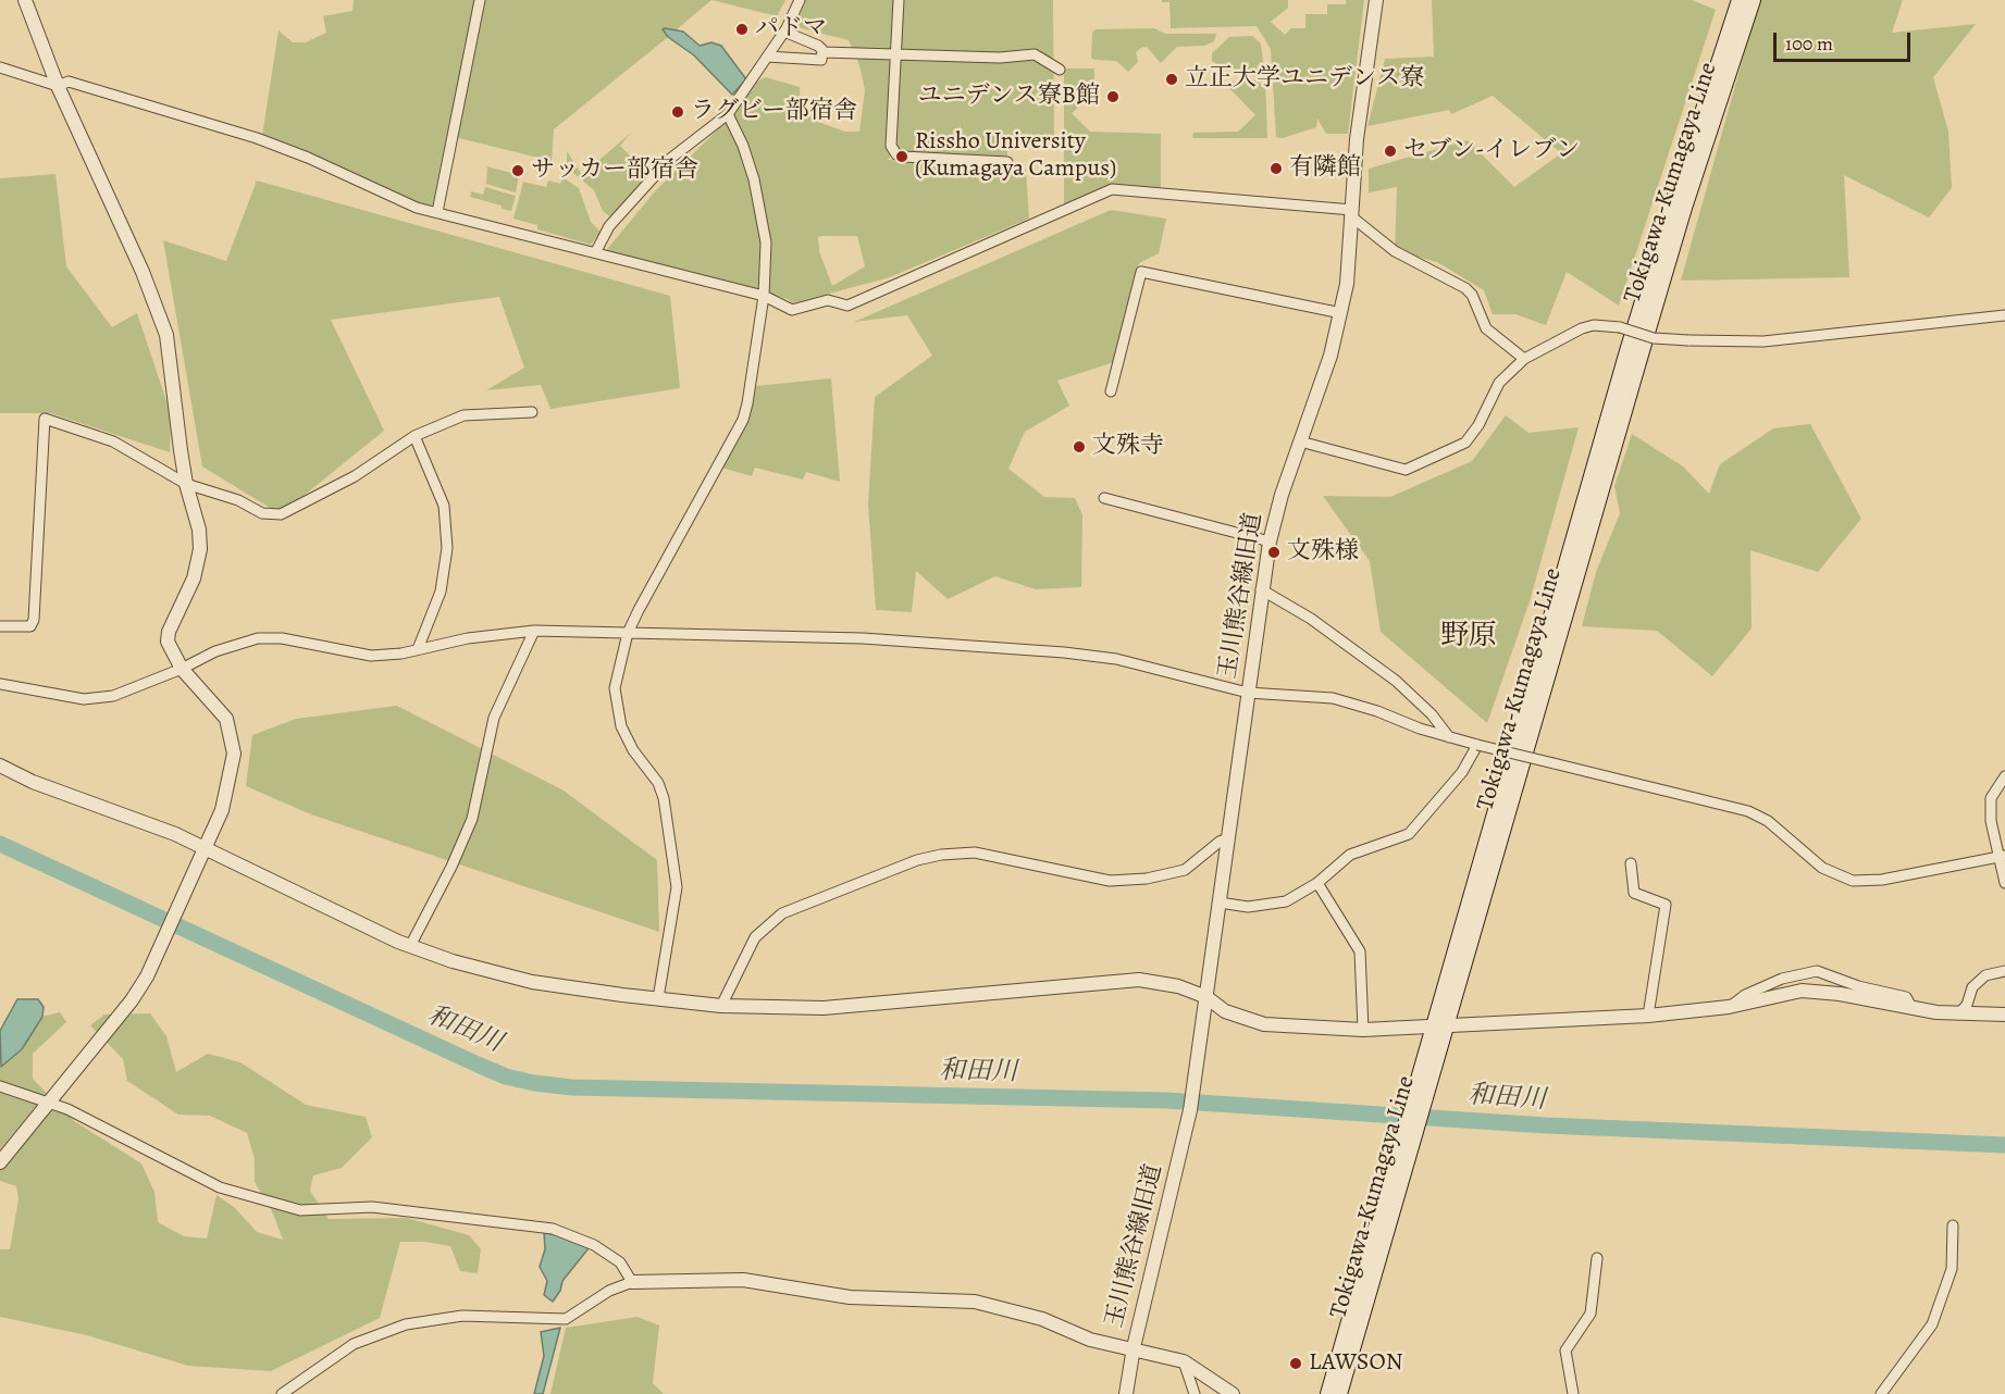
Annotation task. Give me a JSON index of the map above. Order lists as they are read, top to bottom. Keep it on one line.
{"streets":{"main road":["Tokigawa-Kumagaya Line"],"street":["玉川熊谷線旧道"]},"districts":["野原"],"water":["和田川"],"places":["パドマ","立正大学ユニデンス寮","ユニデンス寮B館","ラグビー部宿舎","セブン-イレブン","Rissho University (Kumagaya Campus)","有隣館","サッカー部宿舎","文殊寺","文殊様","LAWSON"],"scale_bar":"100 m"}
